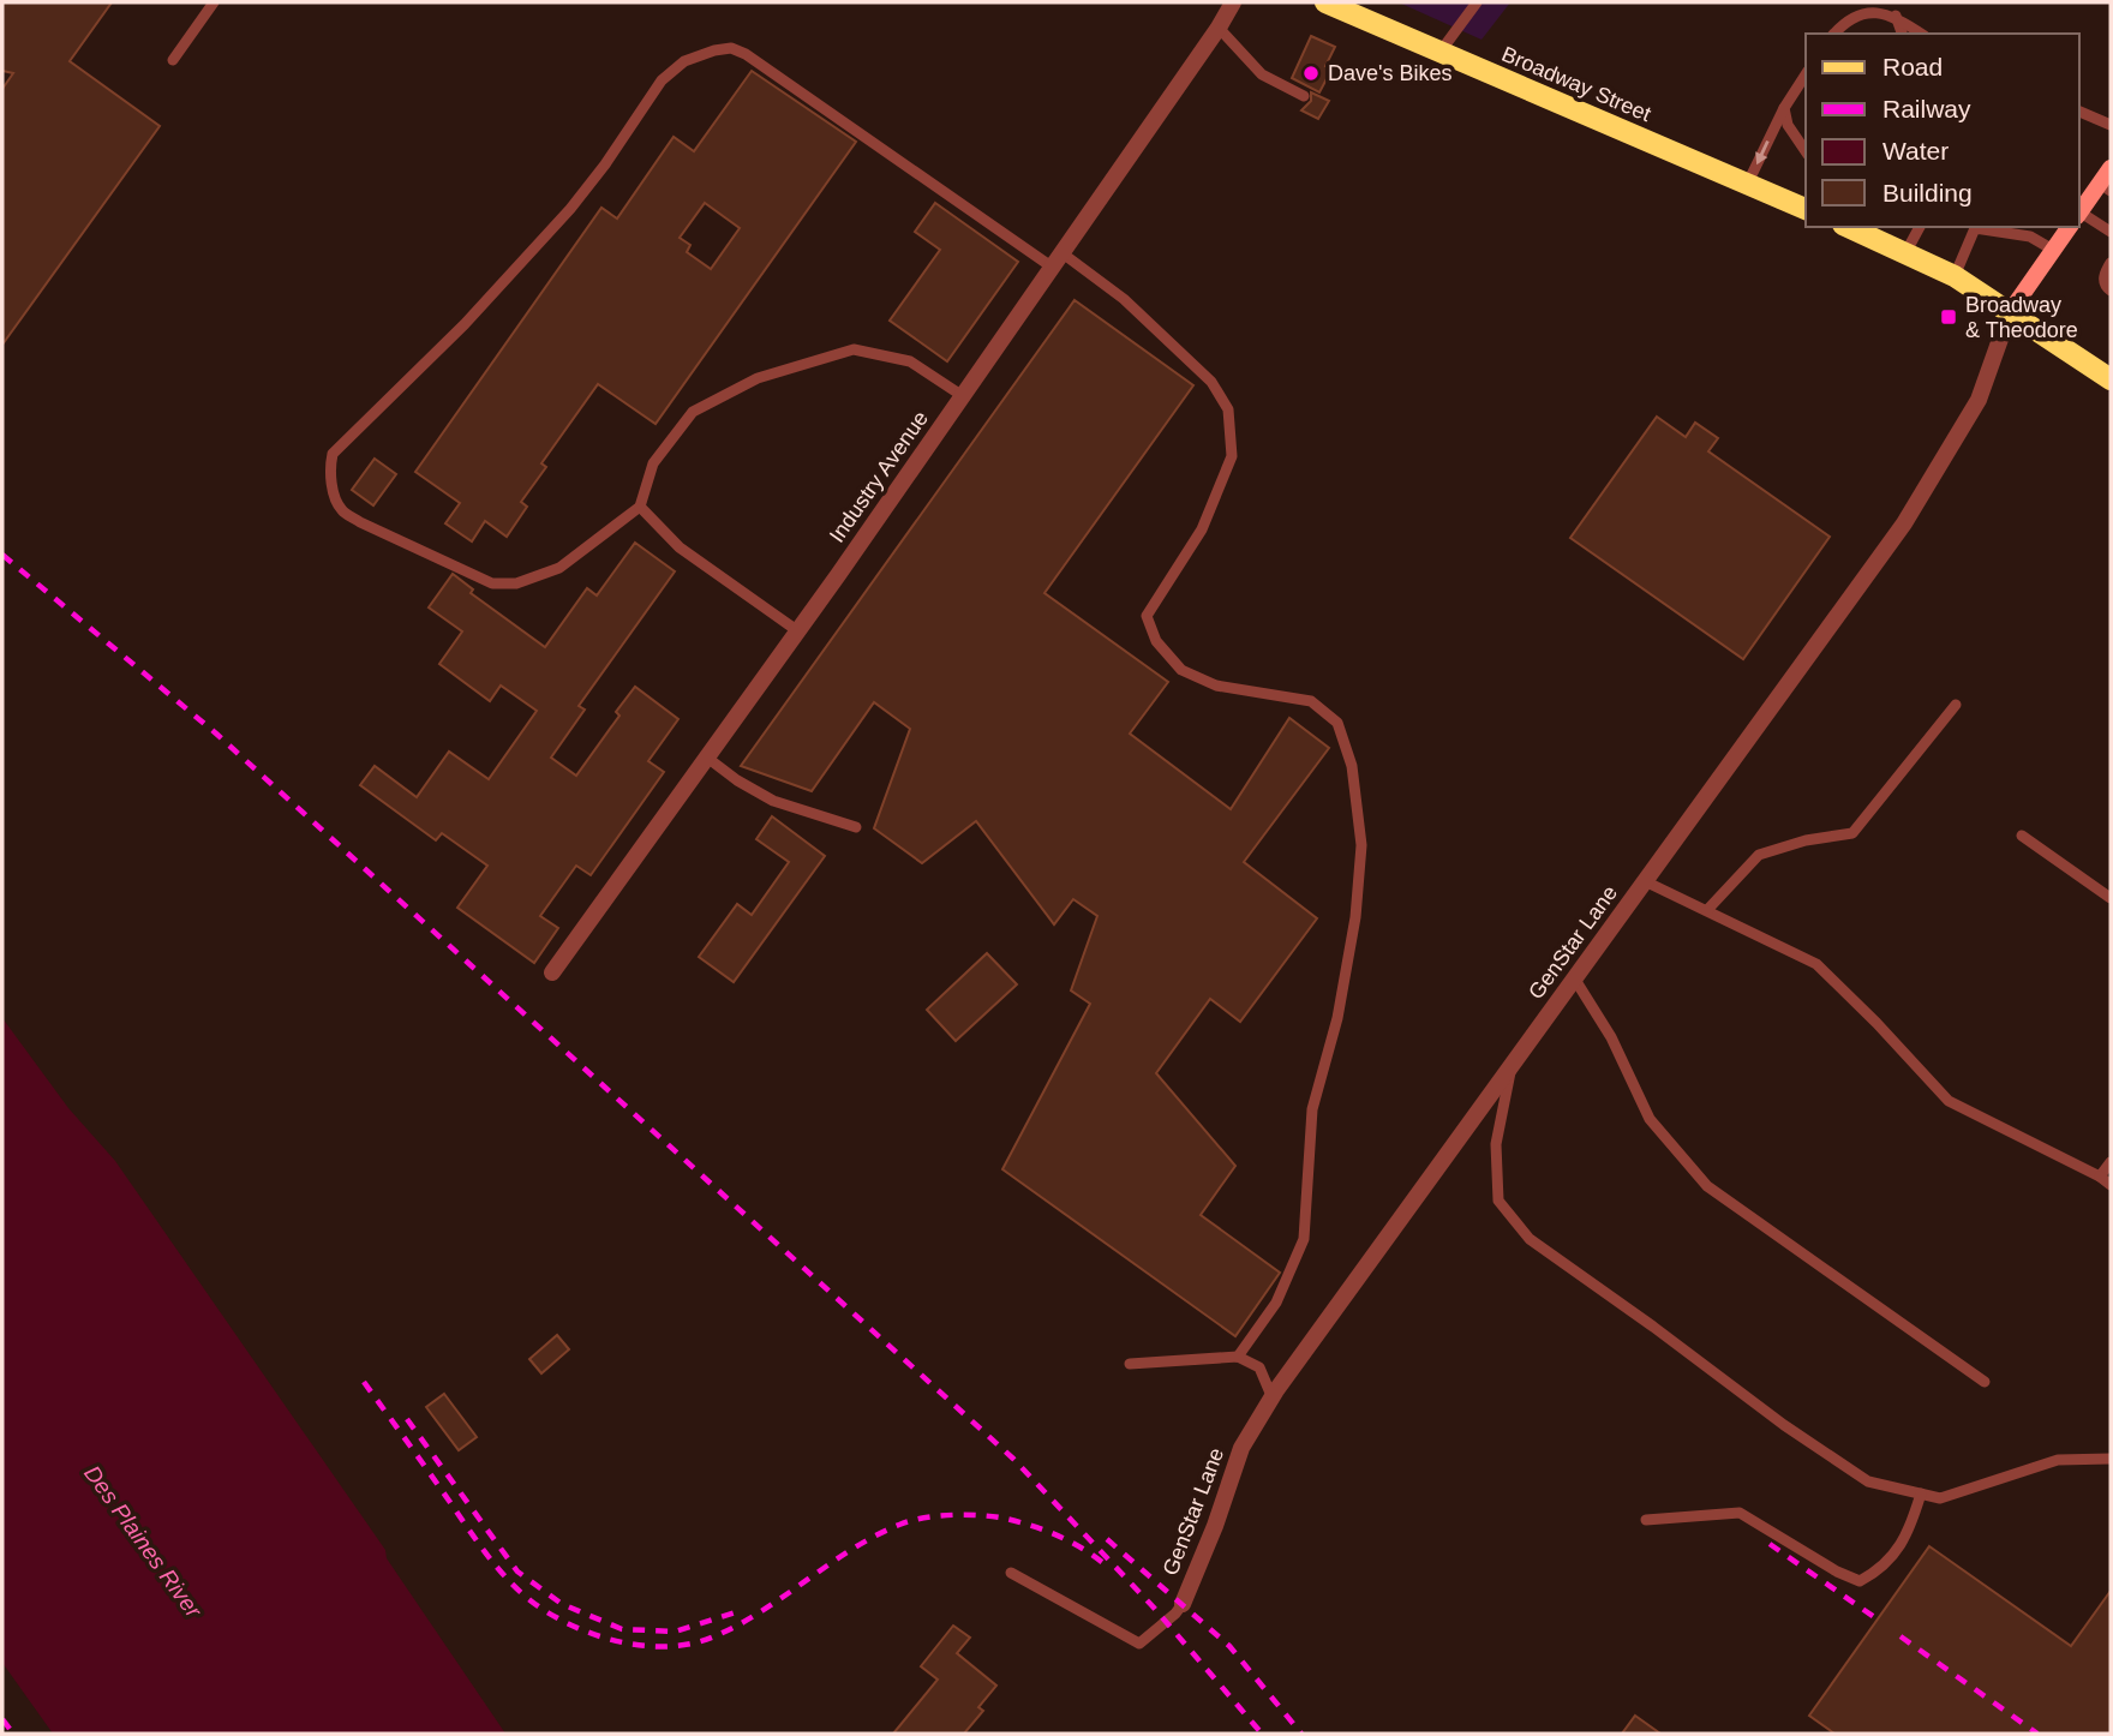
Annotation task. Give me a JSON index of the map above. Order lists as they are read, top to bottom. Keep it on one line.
{"streets":{"main road":["Broadway Street"],"street":["Industry Avenue","GenStar Lane"]},"water":["Des Plaines River"],"places":{"other":["Dave's Bikes"],"transit":["Broadway & Theodore"]},"legend":["Road","Railway","Water","Building"]}
